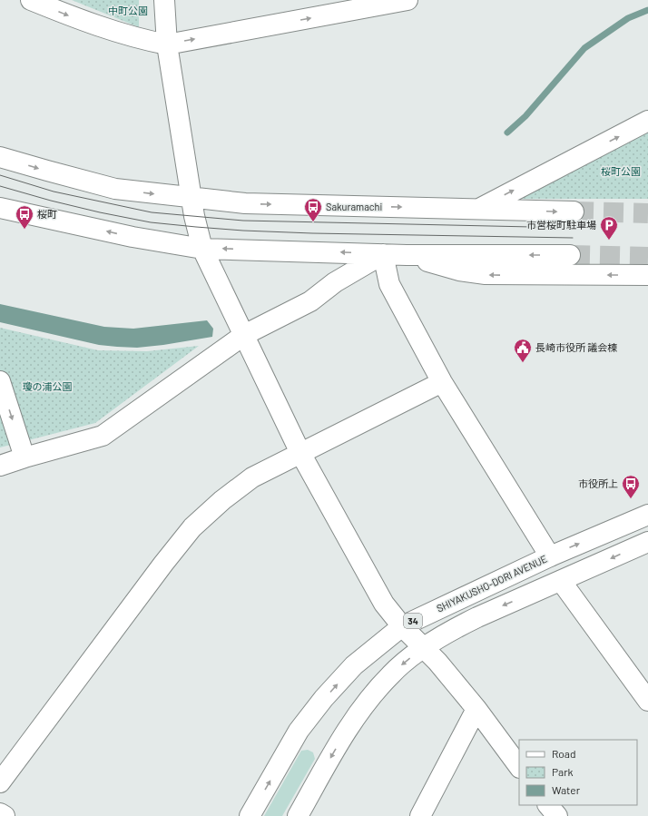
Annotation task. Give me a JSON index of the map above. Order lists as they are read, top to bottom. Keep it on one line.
{"streets":{"main road":["SHIYAKUSHO-DORI AVENUE","34"]},"parks":["中町公園","桜町公園","瓊の浦公園"],"places":{"bus stop":["Sakuramachi","桜町","市役所上"],"parking":["市営桜町駐車場"],"public building":["長崎市役所 議会棟"]},"legend":["Road","Park","Water"]}
